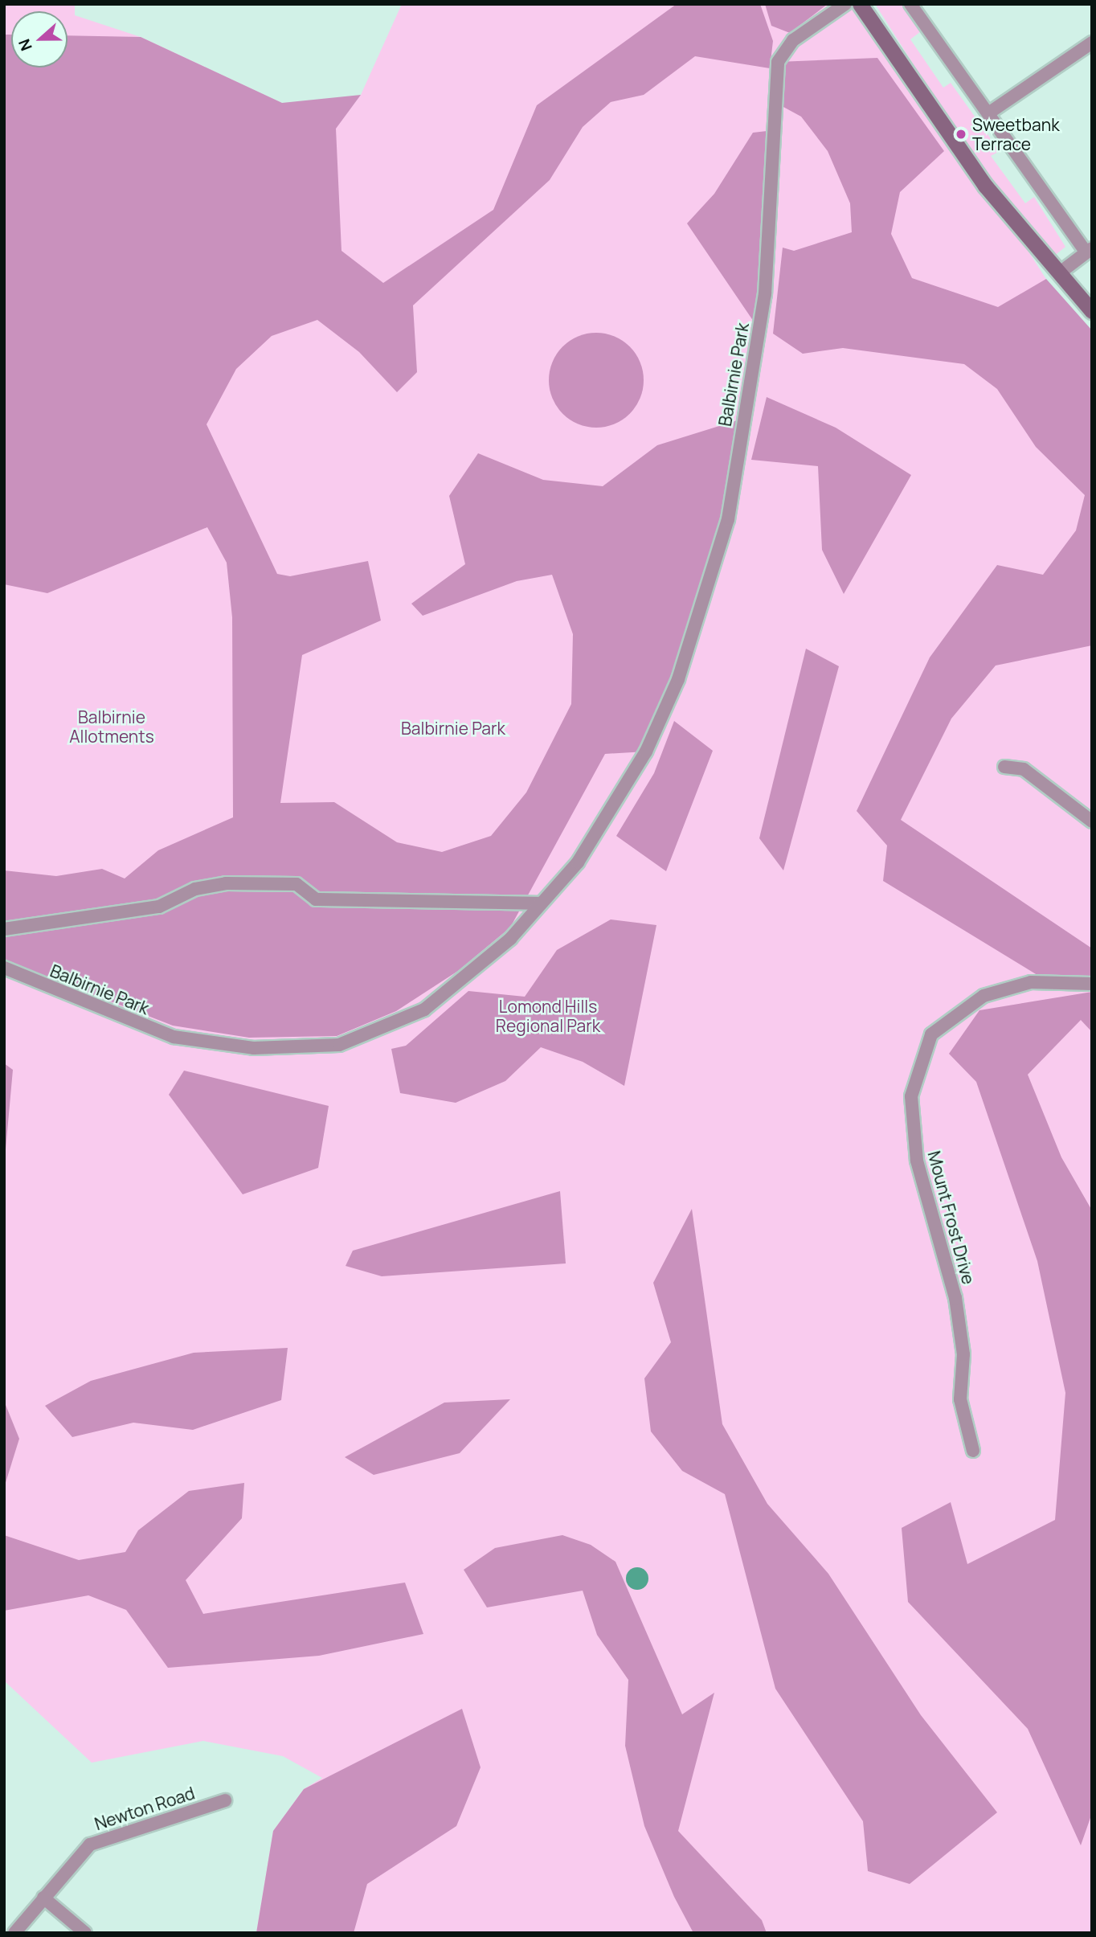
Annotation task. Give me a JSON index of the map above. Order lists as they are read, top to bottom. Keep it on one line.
{"streets":{"street":["Balbirnie Park","Mount Frost Drive","Newton Road"]},"parks":["Balbirnie Allotments","Balbirnie Park","Lomond Hills Regional Park"],"places":["Sweetbank Terrace"],"north":"left"}
